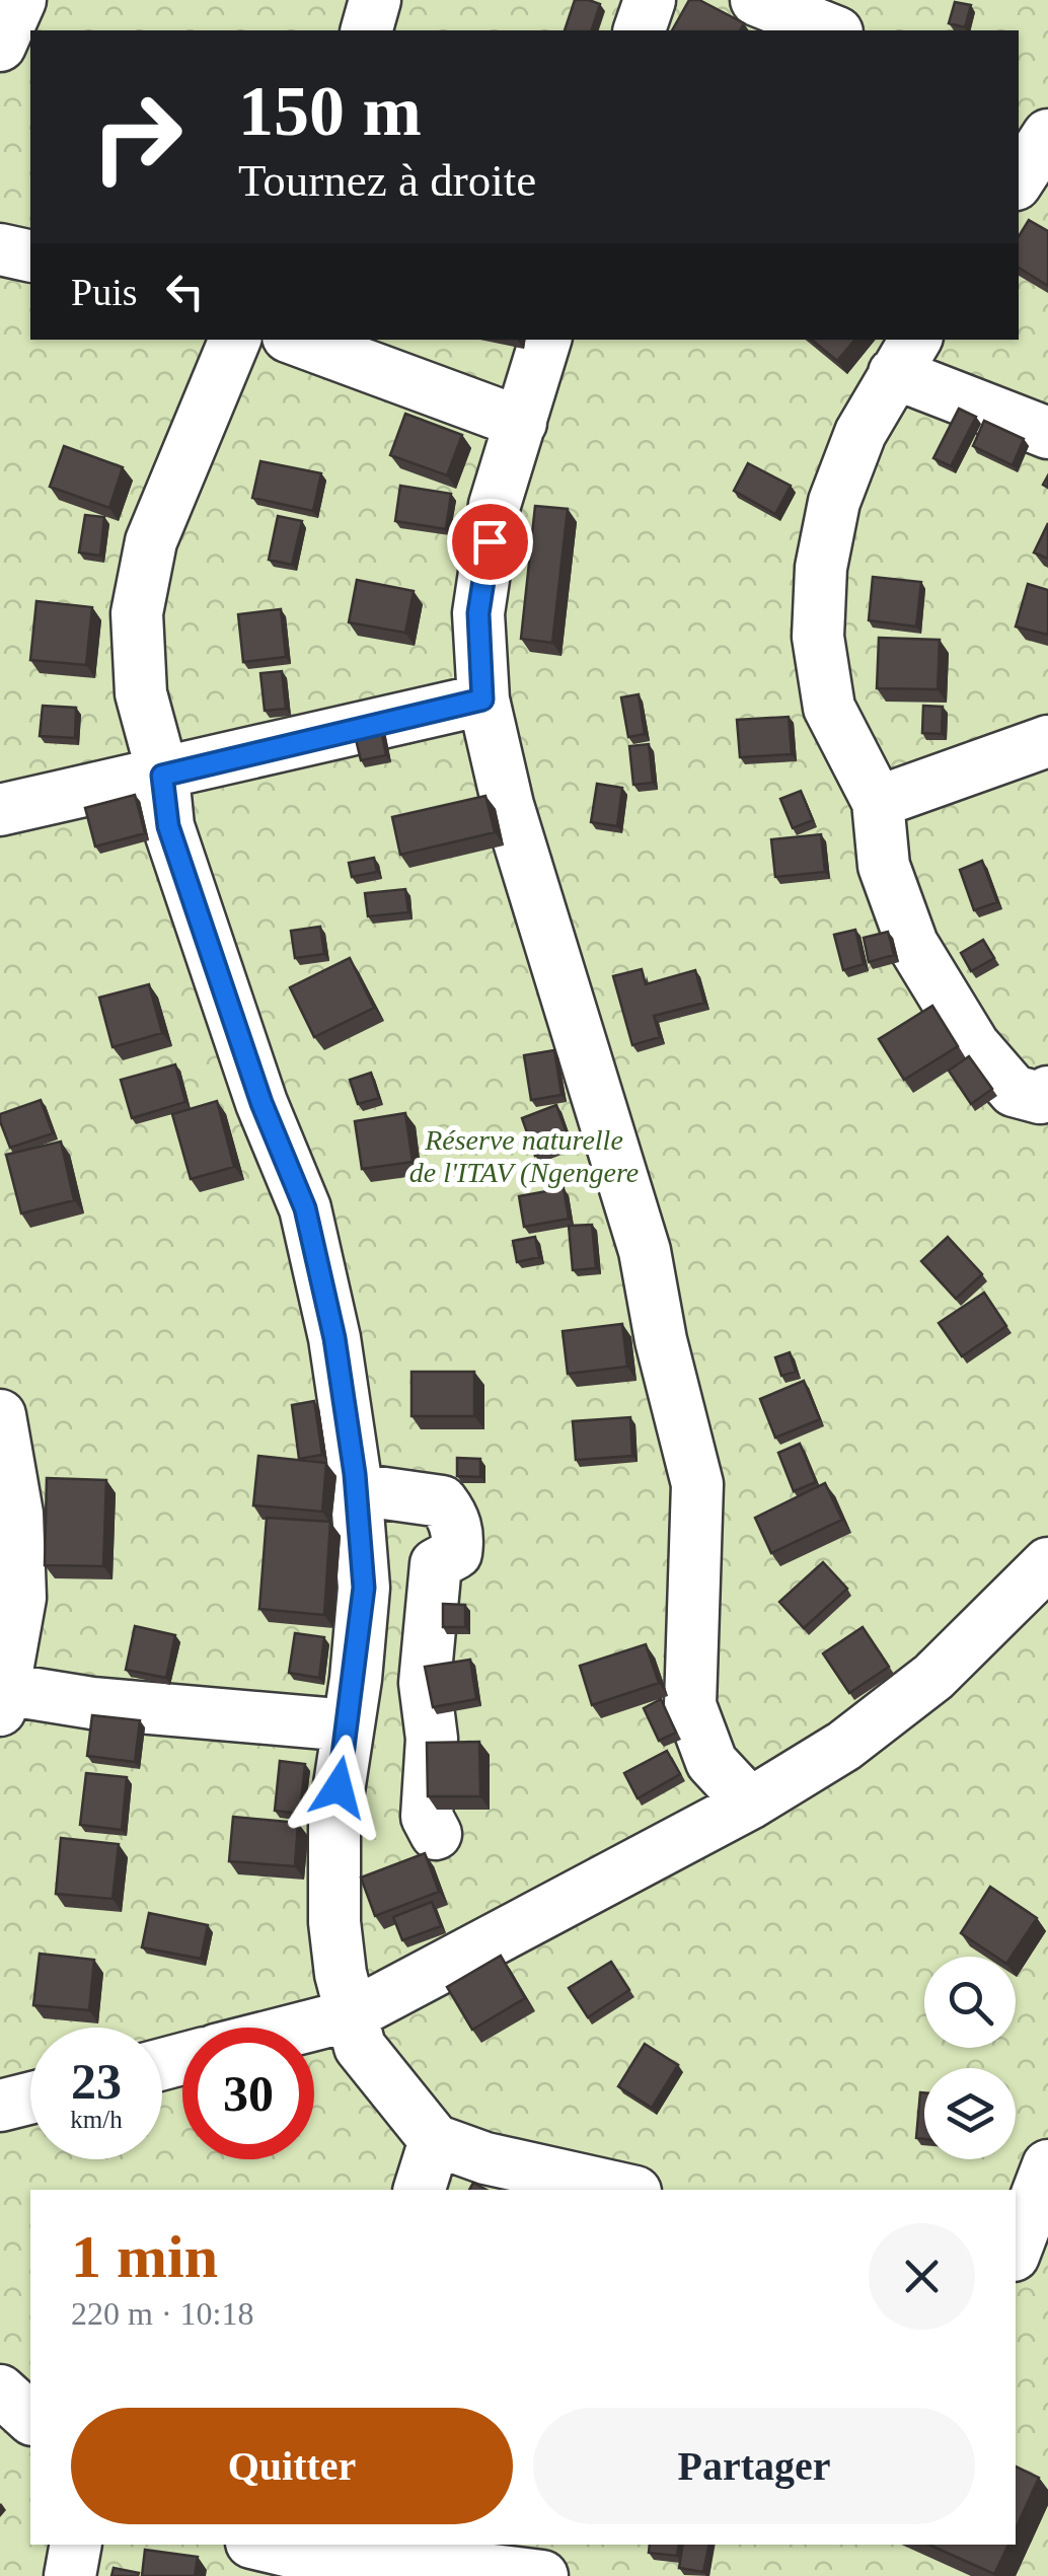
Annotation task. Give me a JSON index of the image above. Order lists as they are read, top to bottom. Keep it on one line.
{"parks":["Réserve naturelle de l'ITAV (Ngengere"],"page":{"turn":["150 m","Tournez à droite"],"then":"Puis","speed":"23 km/h","limit":"30","heading":["1 min","220 m · 10:18"],"buttons":["Quitter","Partager"]}}
